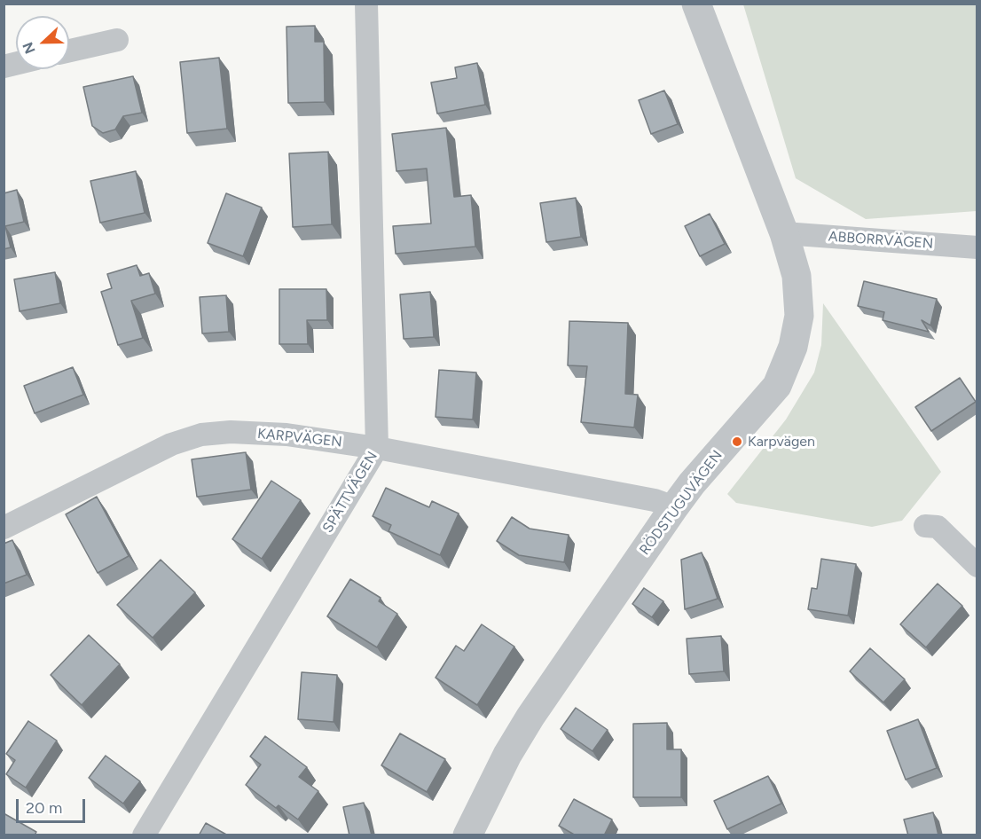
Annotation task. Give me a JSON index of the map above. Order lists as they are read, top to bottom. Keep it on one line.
{"streets":{"street":["ABBORRVÄGEN","KARPVÄGEN","SPÄTTVÄGEN","RÖDSTUGUVÄGEN"]},"crossings":[["ABBORRVÄGEN","RÖDSTUGUVÄGEN"],["KARPVÄGEN","SPÄTTVÄGEN"],["KARPVÄGEN","RÖDSTUGUVÄGEN"]],"places":["Karpvägen"],"scale_bar":"20 m","north":"left"}
